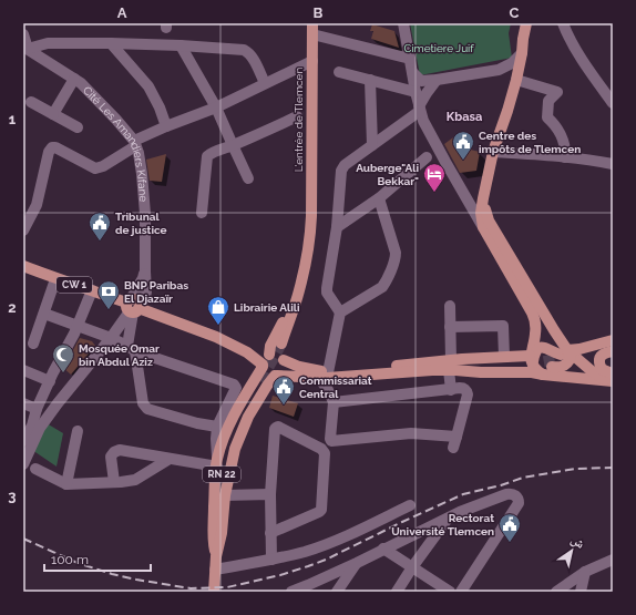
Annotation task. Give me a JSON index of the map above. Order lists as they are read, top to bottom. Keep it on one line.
{"streets":{"main road":["L'entrée de Tlemcen","CW 1","RN 22"],"street":["Cité Les Amandiers Kifane"]},"crossings":[["L'entrée de Tlemcen","CW 1"],["L'entrée de Tlemcen","RN 22"],["Cité Les Amandiers Kifane","CW 1"]],"districts":["Kbasa"],"parks":["Cimetiere Juif"],"places":{"public building":["Centre des impôts de Tlemcen","Tribunal de justice","Commissariat Central","Rectorat Université Tlemcen"],"hotel":["Auberge\"Ali Bekkar\""],"bank":["BNP Paribas El Djazaïr"],"shop":["Librairie Alili"],"mosque":["Mosquée Omar bin Abdul Aziz"]},"scale_bar":"100 m","north":"top right","grid":{"columns":["A","B","C"],"rows":["1","2","3"]}}
